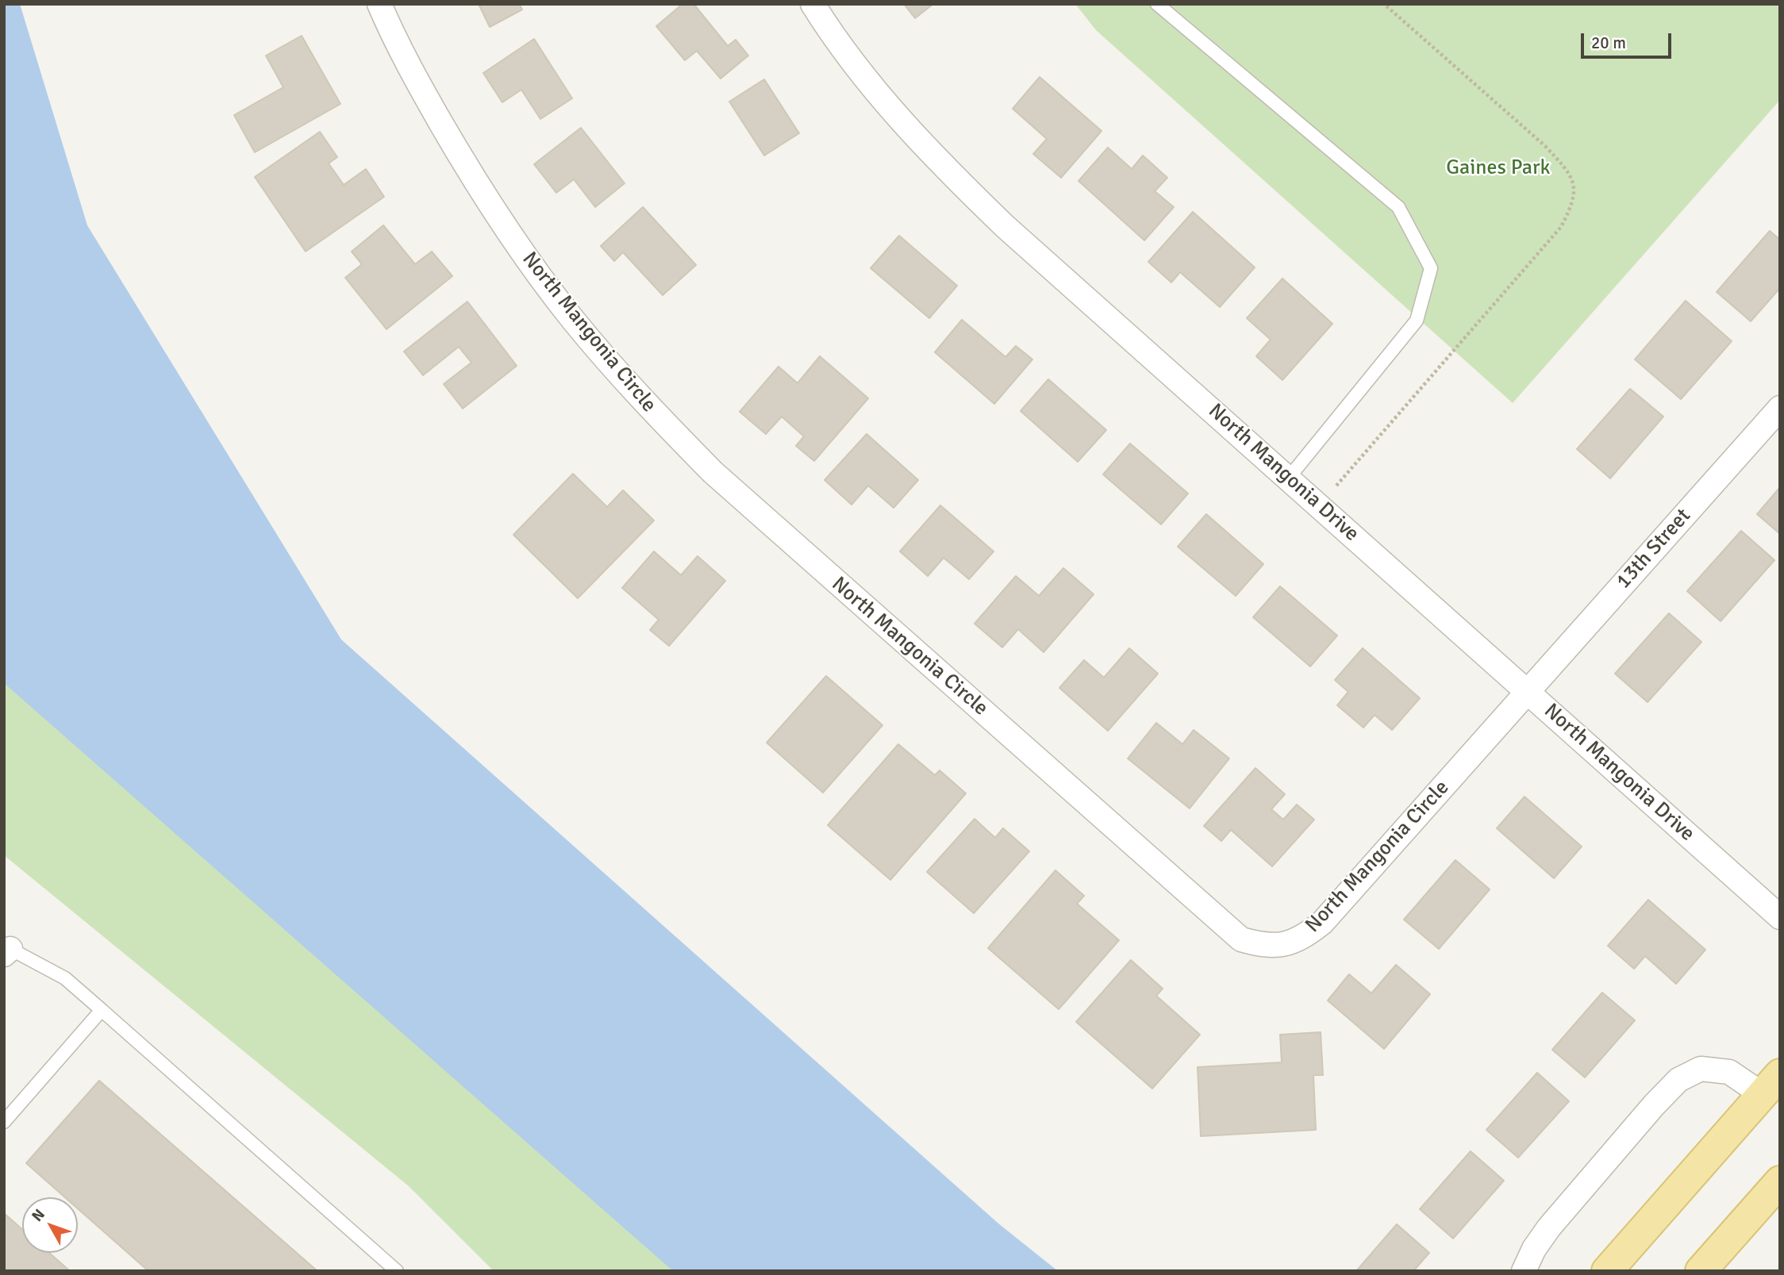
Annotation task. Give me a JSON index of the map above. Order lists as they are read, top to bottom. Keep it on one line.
{"streets":{"street":["North Mangonia Circle","North Mangonia Drive","13th Street"]},"crossings":[["North Mangonia Circle","North Mangonia Drive"],["North Mangonia Circle","13th Street"],["North Mangonia Drive","13th Street"]],"parks":["Gaines Park"],"scale_bar":"20 m","north":"top left"}
